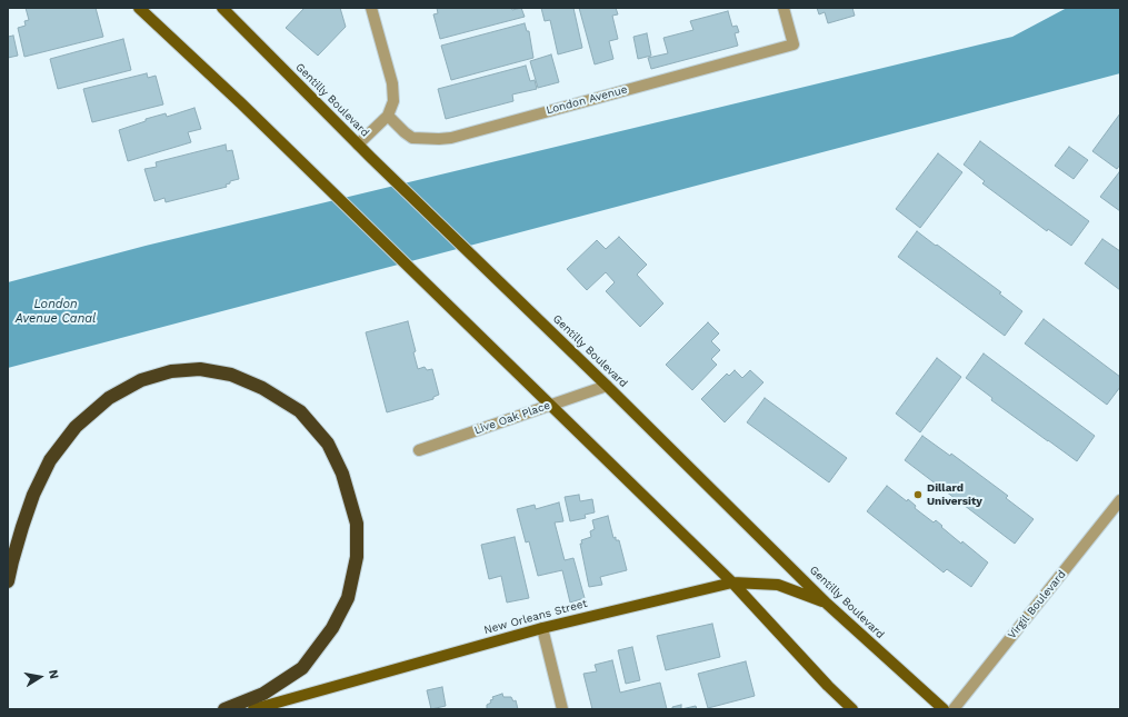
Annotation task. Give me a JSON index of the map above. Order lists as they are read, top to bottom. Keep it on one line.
{"streets":{"main road":["Gentilly Boulevard","New Orleans Street"],"street":["London Avenue","Live Oak Place","Virgil Boulevard"]},"crossings":[["Gentilly Boulevard","Live Oak Place"],["Gentilly Boulevard","New Orleans Street"]],"water":["London Avenue Canal"],"places":["Dillard University"],"north":"right"}
